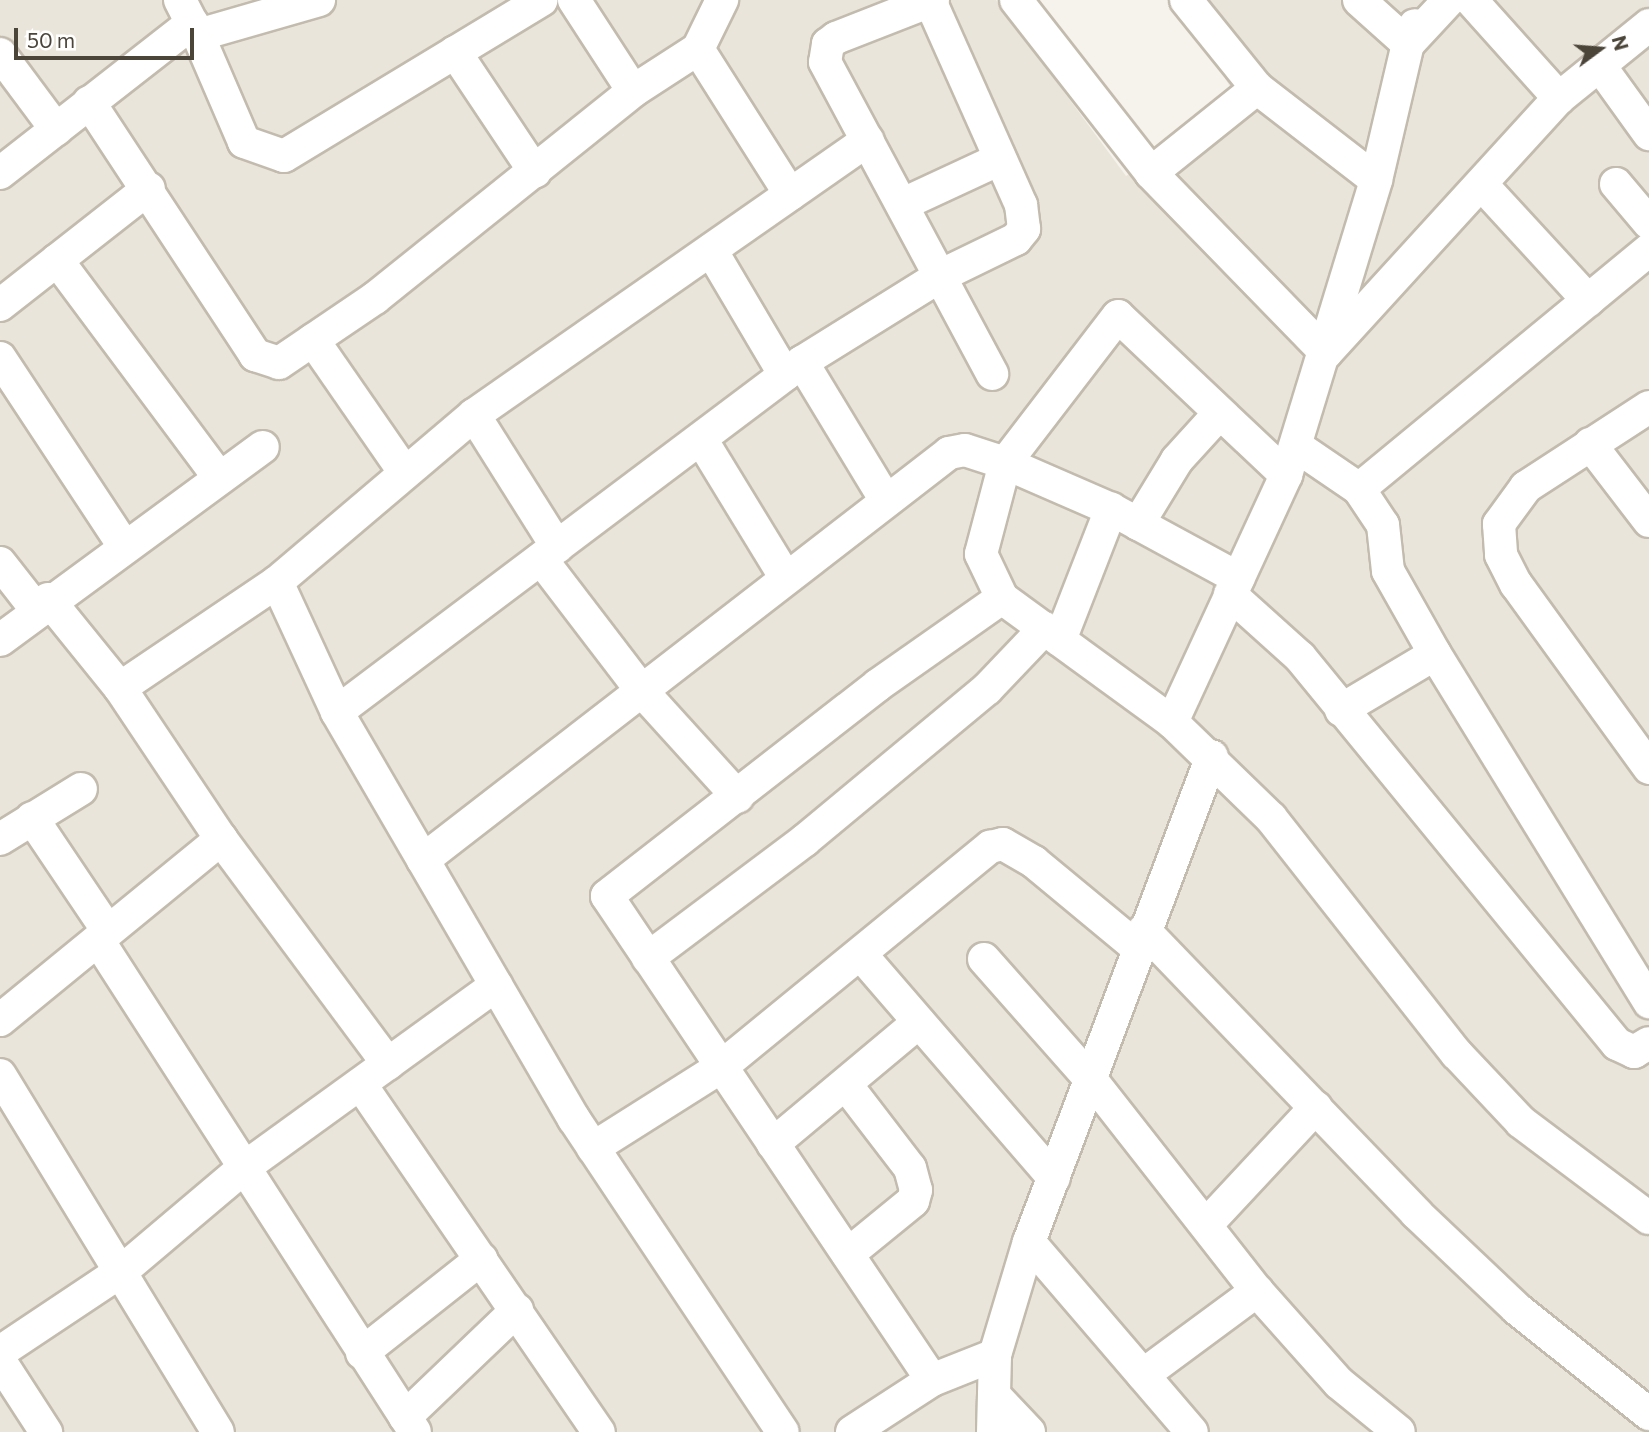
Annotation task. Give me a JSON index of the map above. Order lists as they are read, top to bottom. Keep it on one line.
{"scale_bar":"50 m","north":"right"}
